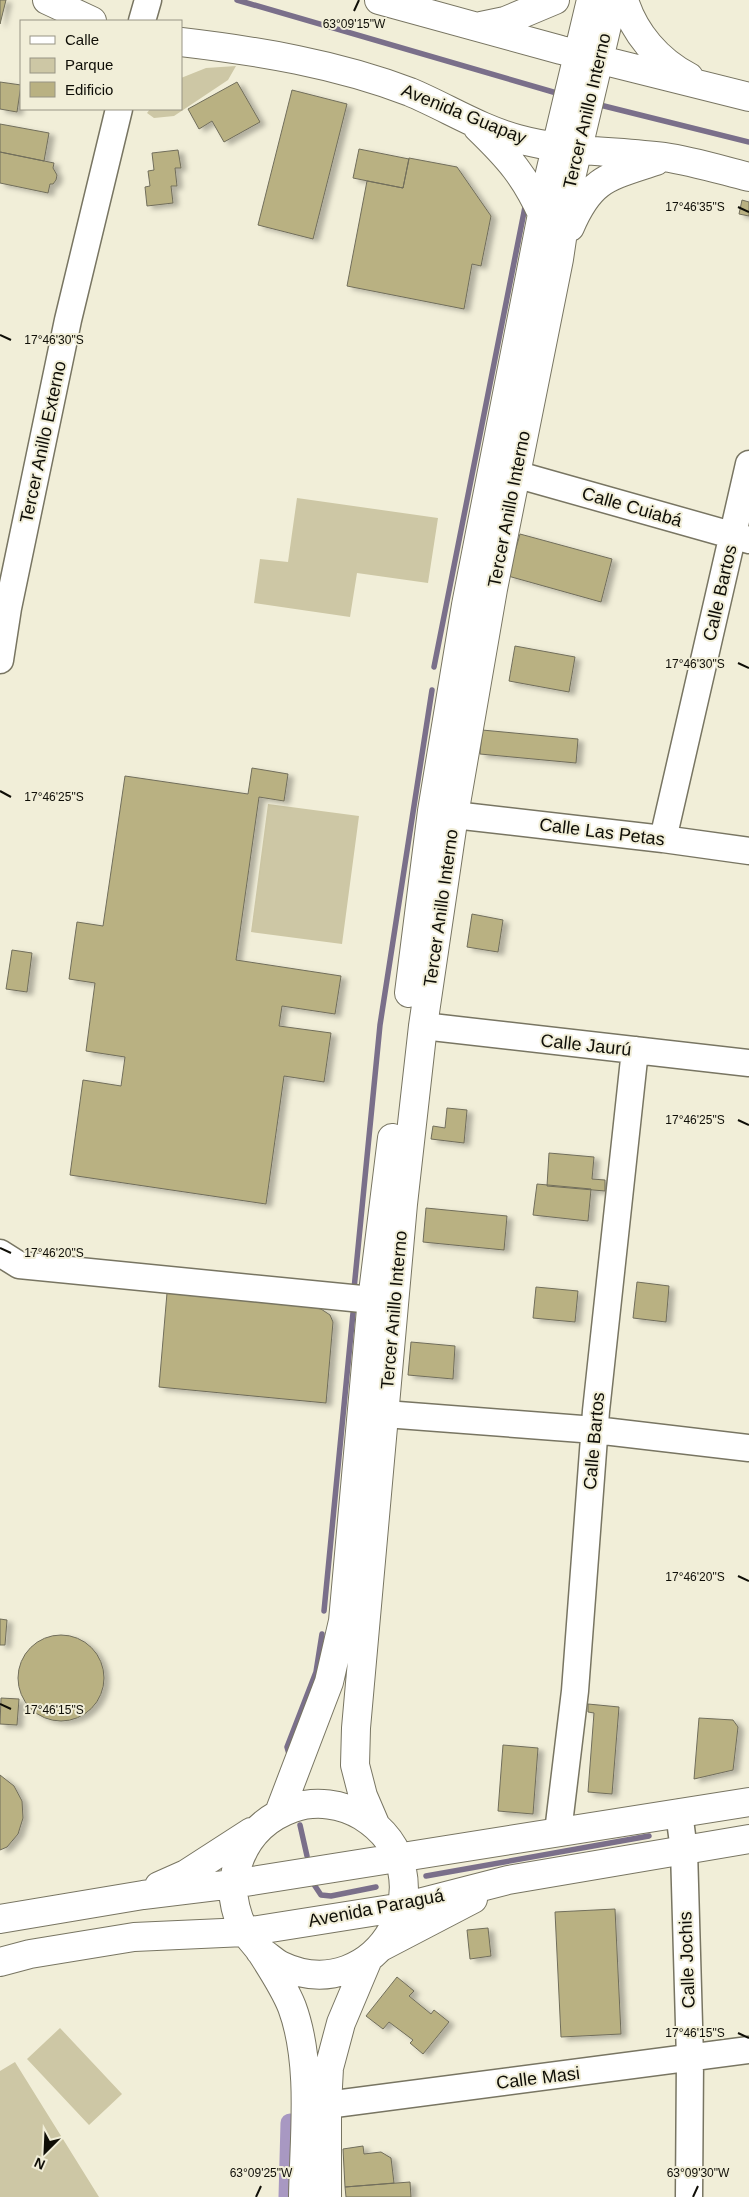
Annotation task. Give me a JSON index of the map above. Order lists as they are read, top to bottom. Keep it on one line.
{"streets":{"main road":["Tercer Anillo Interno","Avenida Guapay","Avenida Paraguá"],"street":["Tercer Anillo Externo","Calle Cuiabá","Calle Bartos","Calle Las Petas","Calle Jaurú","Calle Jochis","Calle Masi"]},"crossings":[["Tercer Anillo Interno","Avenida Guapay"],["Tercer Anillo Interno","Calle Cuiabá"],["Tercer Anillo Interno","Calle Las Petas"],["Tercer Anillo Interno","Calle Jaurú"],["Tercer Anillo Interno","Avenida Paraguá"],["Tercer Anillo Interno","Calle Masi"],["Calle Cuiabá","Calle Bartos"],["Calle Bartos","Calle Las Petas"],["Calle Bartos","Calle Jaurú"],["Avenida Paraguá","Calle Jochis"],["Calle Jochis","Calle Masi"]],"legend":["Calle","Parque","Edificio"],"north":"bottom left","coordinates":["63°09'15\"W","17°46'35\"S","17°46'30\"S","17°46'25\"S","17°46'20\"S","17°46'15\"S","63°09'25\"W","63°09'30\"W"]}
